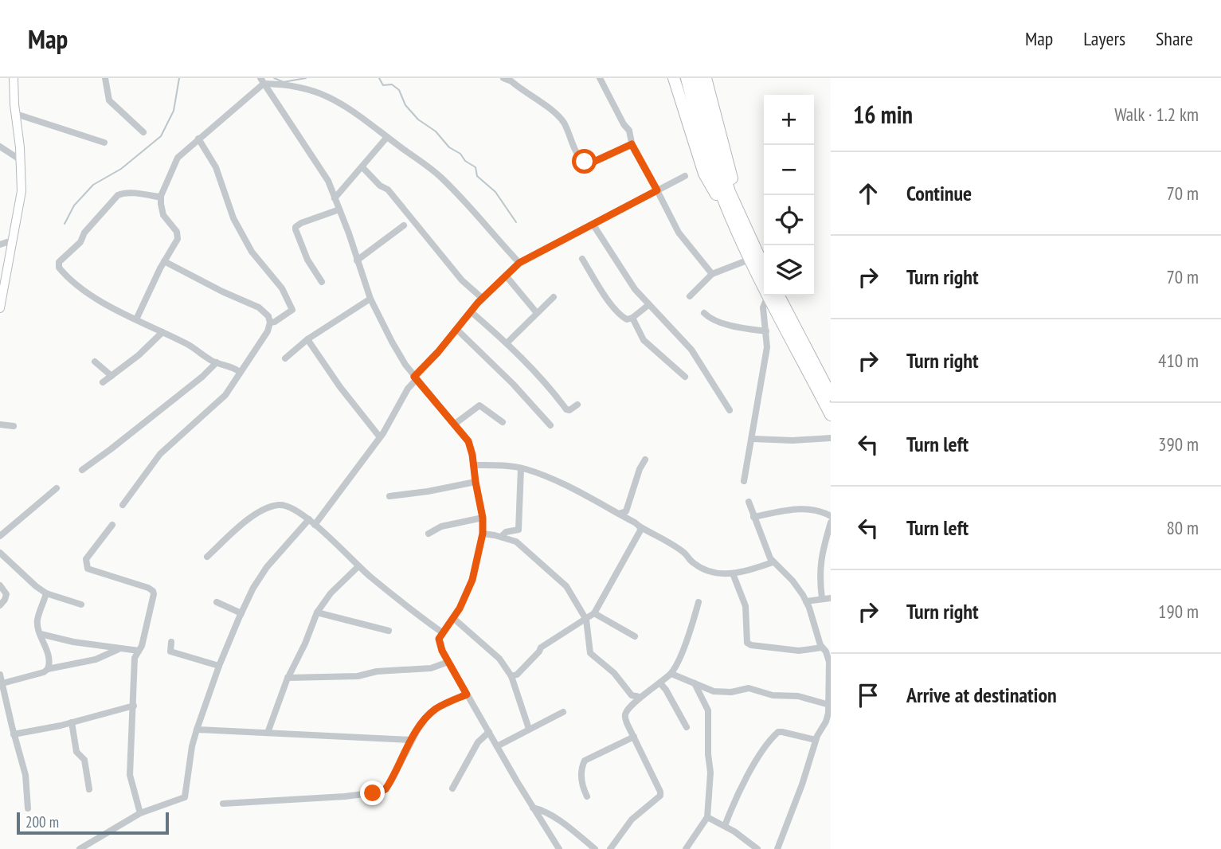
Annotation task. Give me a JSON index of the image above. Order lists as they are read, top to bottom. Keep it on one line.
{"scale_bar":"200 m","page":{"header":"Map","nav":["Map","Layers","Share"],"heading":["16 min","Walk · 1.2 km"],"map_buttons":["+","−"],"list":[["Continue","70 m"],["Turn right","70 m"],["Turn right","410 m"],["Turn left","390 m"],["Turn left","80 m"],["Turn right","190 m"],"Arrive at destination"],"scale":"200 m"}}
